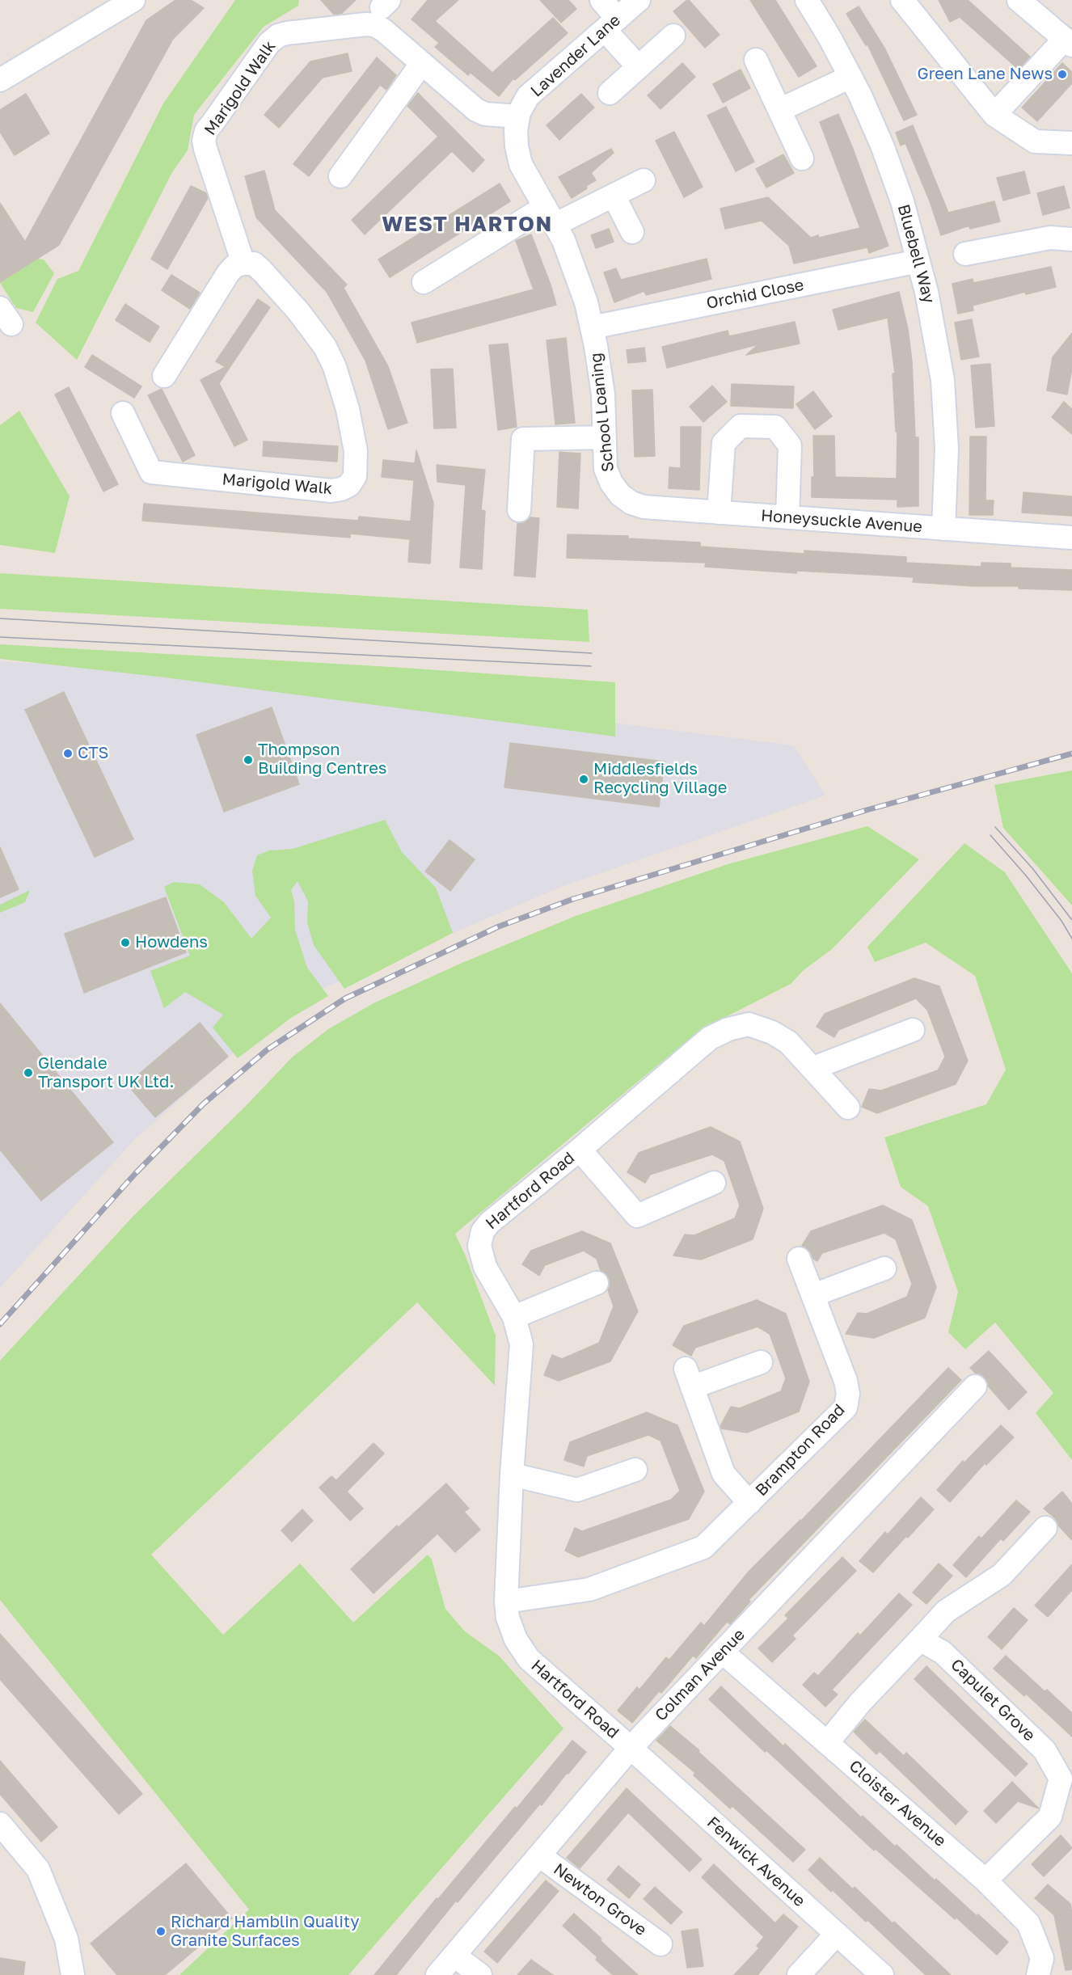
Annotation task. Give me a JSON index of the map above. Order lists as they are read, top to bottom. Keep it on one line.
{"streets":{"street":["Lavender Lane","Marigold Walk","Bluebell Way","Orchid Close","School Loaning","Honeysuckle Avenue","Hartford Road","Brampton Road","Colman Avenue","Capulet Grove","Cloister Avenue","Fenwick Avenue","Newton Grove"]},"crossings":[["Lavender Lane","Marigold Walk"],["Lavender Lane","School Loaning"],["Marigold Walk","School Loaning"],["Bluebell Way","Orchid Close"],["Bluebell Way","Honeysuckle Avenue"],["Orchid Close","School Loaning"],["School Loaning","Honeysuckle Avenue"],["Hartford Road","Brampton Road"],["Hartford Road","Colman Avenue"],["Hartford Road","Fenwick Avenue"],["Colman Avenue","Cloister Avenue"],["Colman Avenue","Fenwick Avenue"],["Colman Avenue","Newton Grove"],["Capulet Grove","Cloister Avenue"]],"districts":["WEST HARTON"],"places":["Green Lane News","CTS","Thompson Building Centres","Middlesfields Recycling Village","Howdens","Glendale Transport UK Ltd.","Richard Hamblin Quality Granite Surfaces"]}
